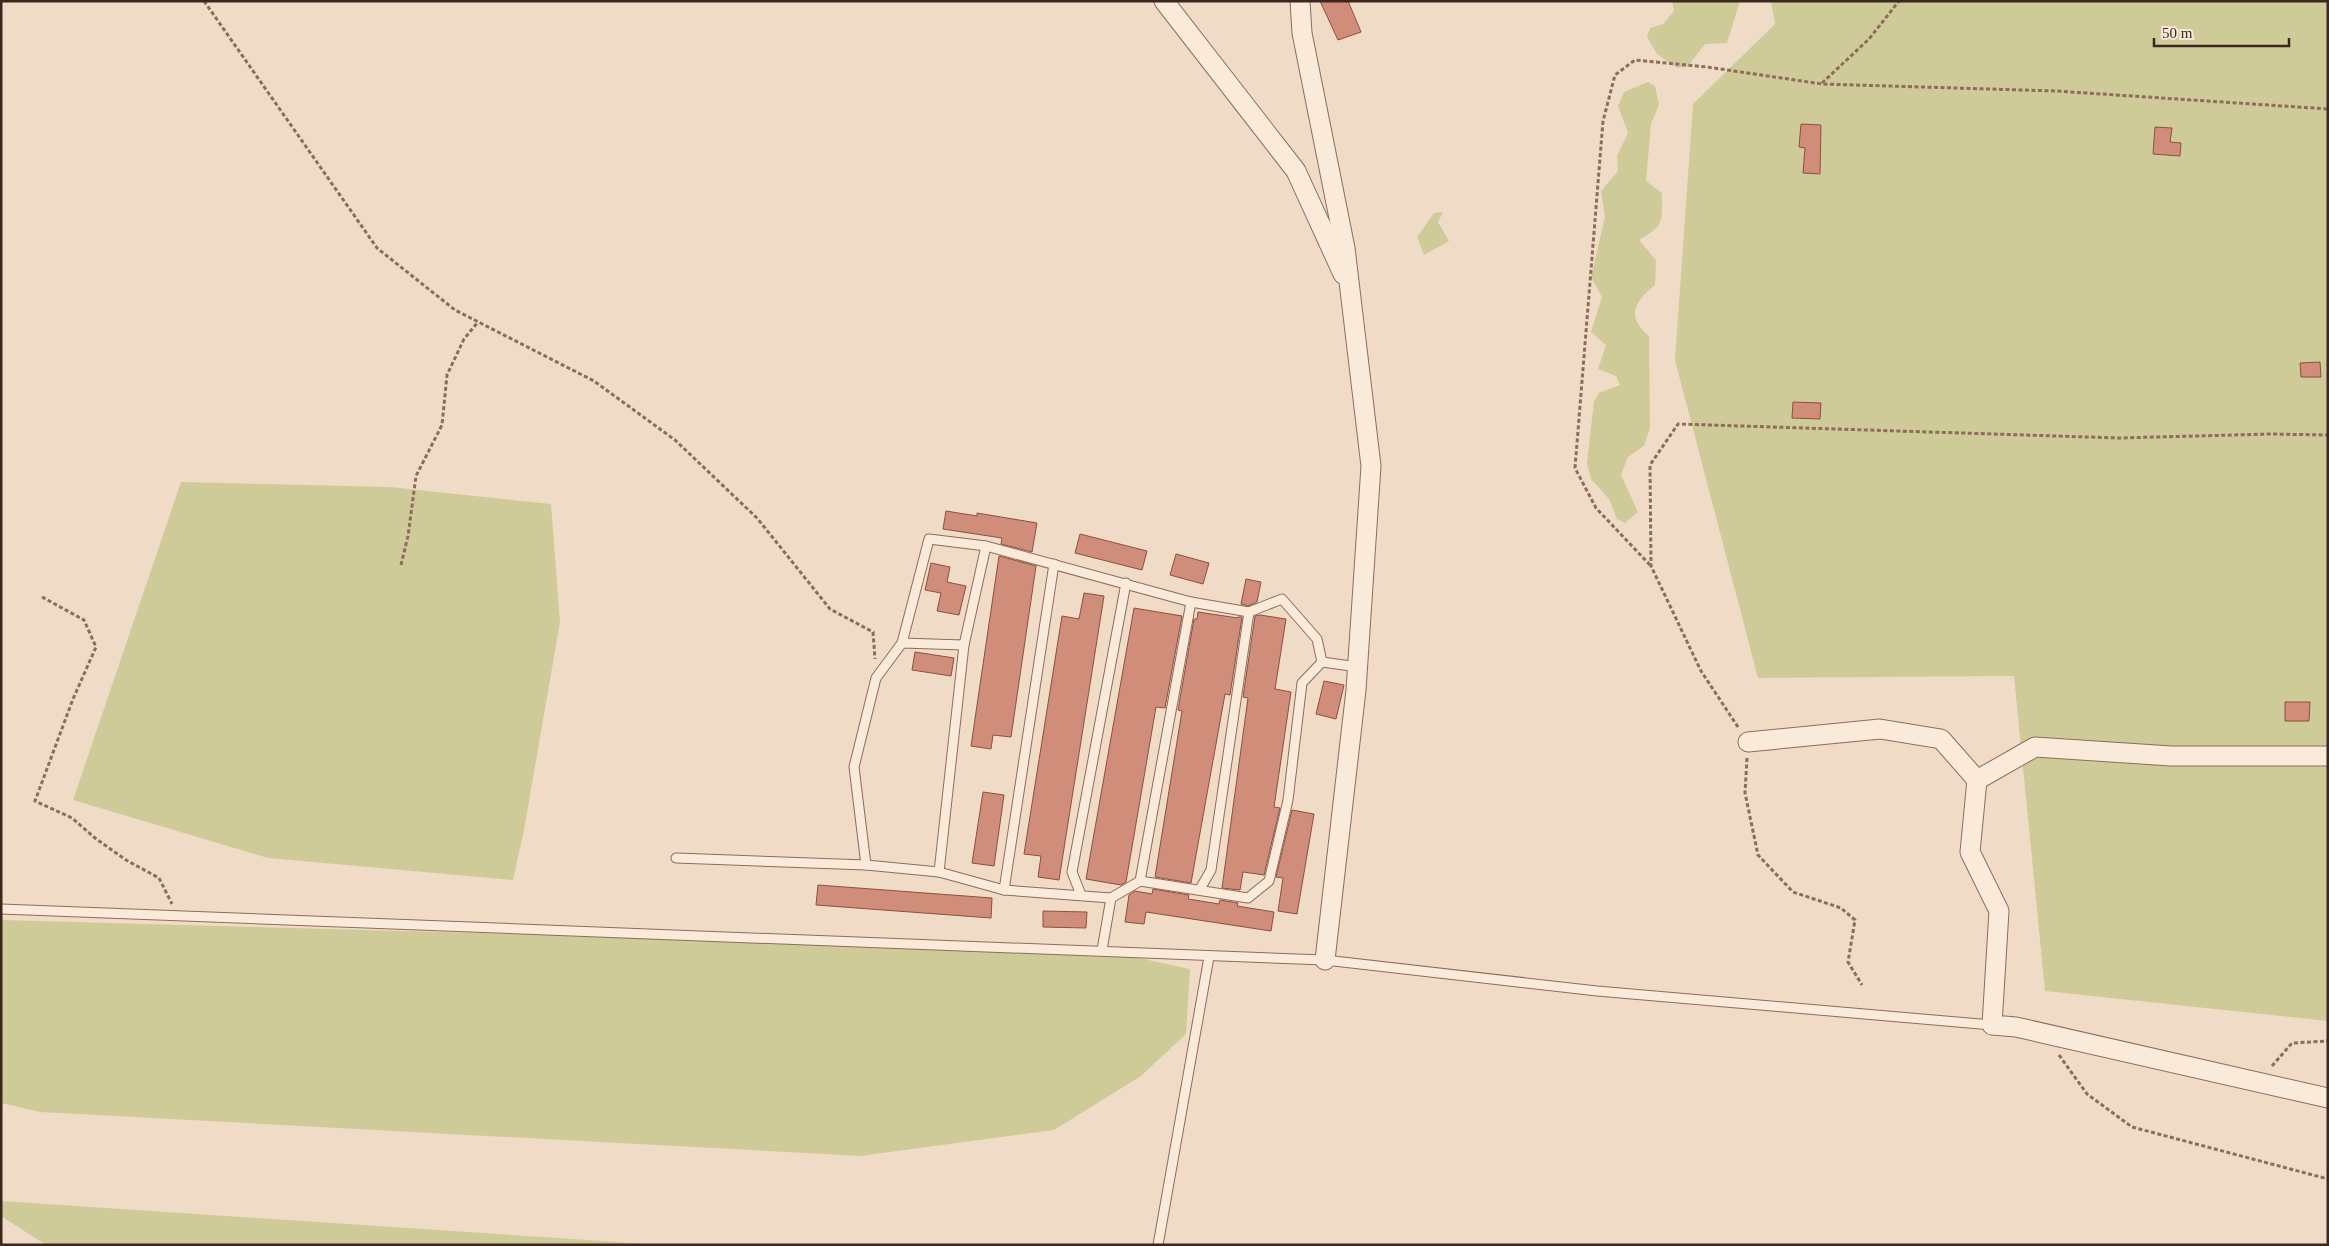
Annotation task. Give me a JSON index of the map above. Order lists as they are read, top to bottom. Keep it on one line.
{"scale_bar":"50 m"}
